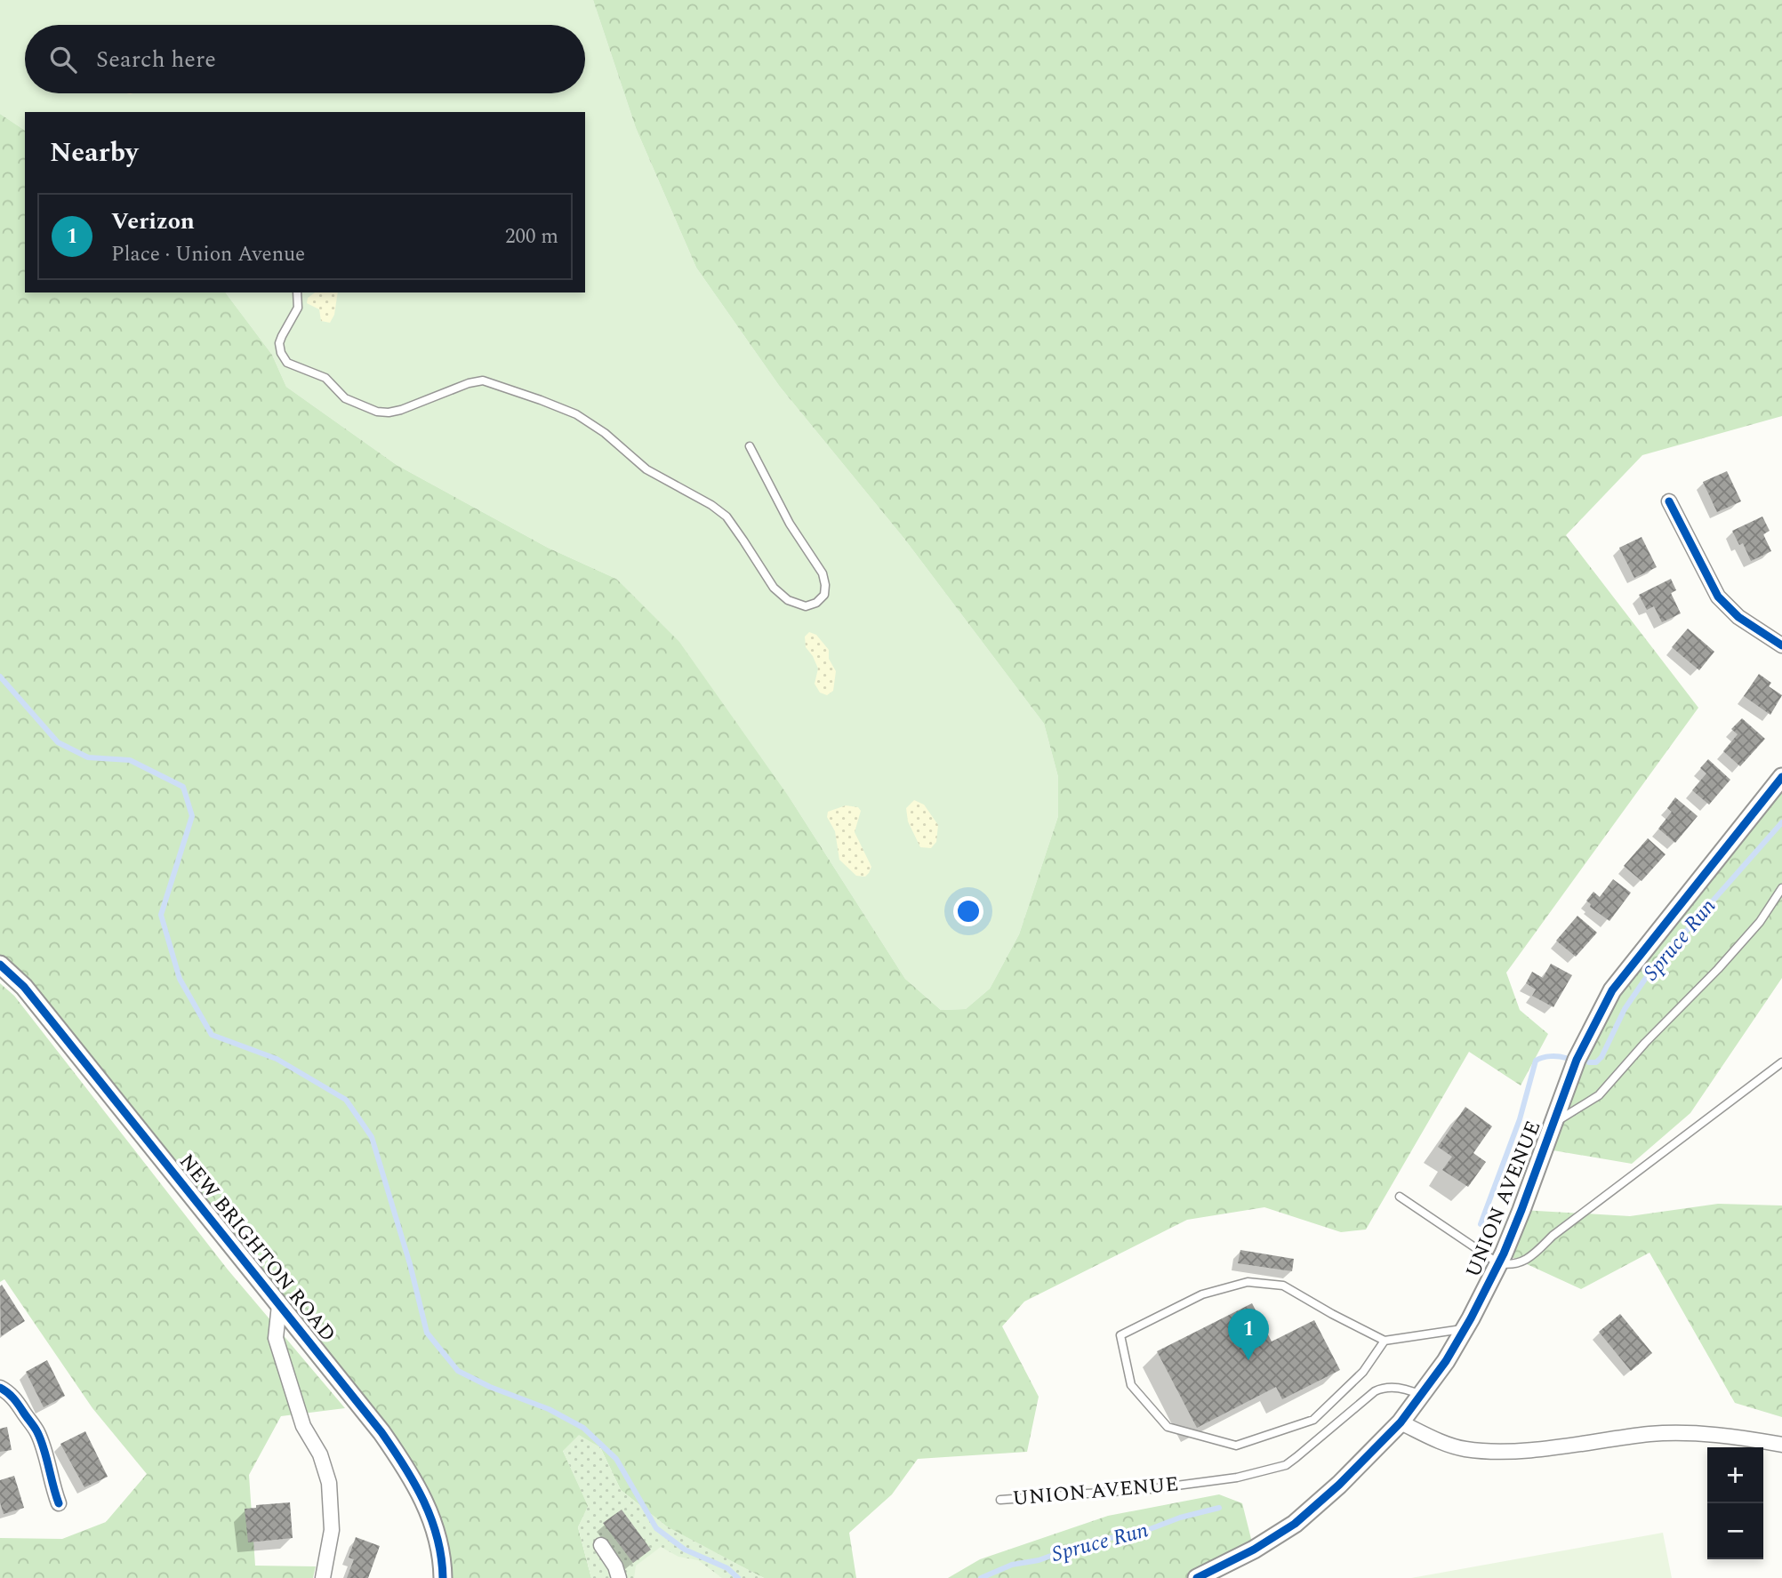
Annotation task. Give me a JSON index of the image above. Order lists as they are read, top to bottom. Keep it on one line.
{"streets":{"street":["UNION AVENUE","NEW BRIGHTON ROAD"]},"water":["Spruce Run"],"page":{"search":"Search here","heading":"Nearby","list":[{"mark":"1","name":"Verizon","note":"Place · Union Avenue","value":"200 m"}],"pins":"1","map_buttons":["+","−"]}}
